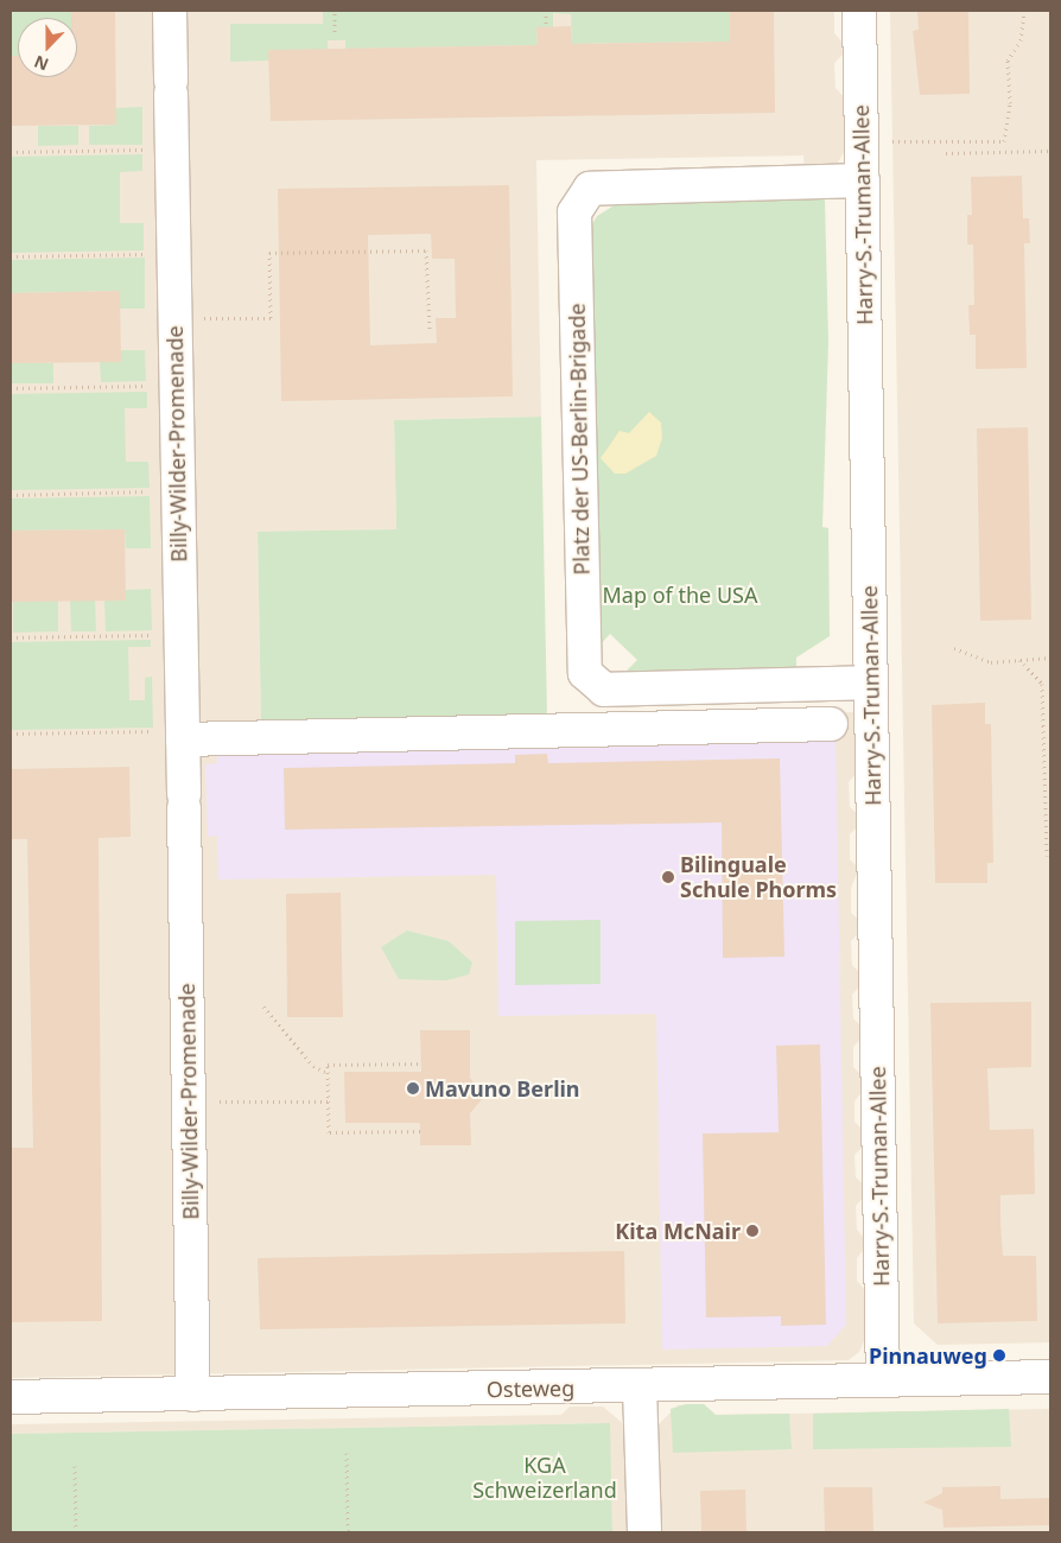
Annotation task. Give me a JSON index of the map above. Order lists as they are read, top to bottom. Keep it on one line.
{"streets":{"street":["Harry-S.-Truman-Allee","Platz der US-Berlin-Brigade","Billy-Wilder-Promenade","Osteweg"]},"crossings":[["Harry-S.-Truman-Allee","Platz der US-Berlin-Brigade"],["Harry-S.-Truman-Allee","Osteweg"],["Billy-Wilder-Promenade","Osteweg"]],"parks":["Map of the USA","KGA Schweizerland"],"places":["Bilinguale Schule Phorms","Mavuno Berlin","Kita McNair","Pinnauweg"],"north":"bottom"}
